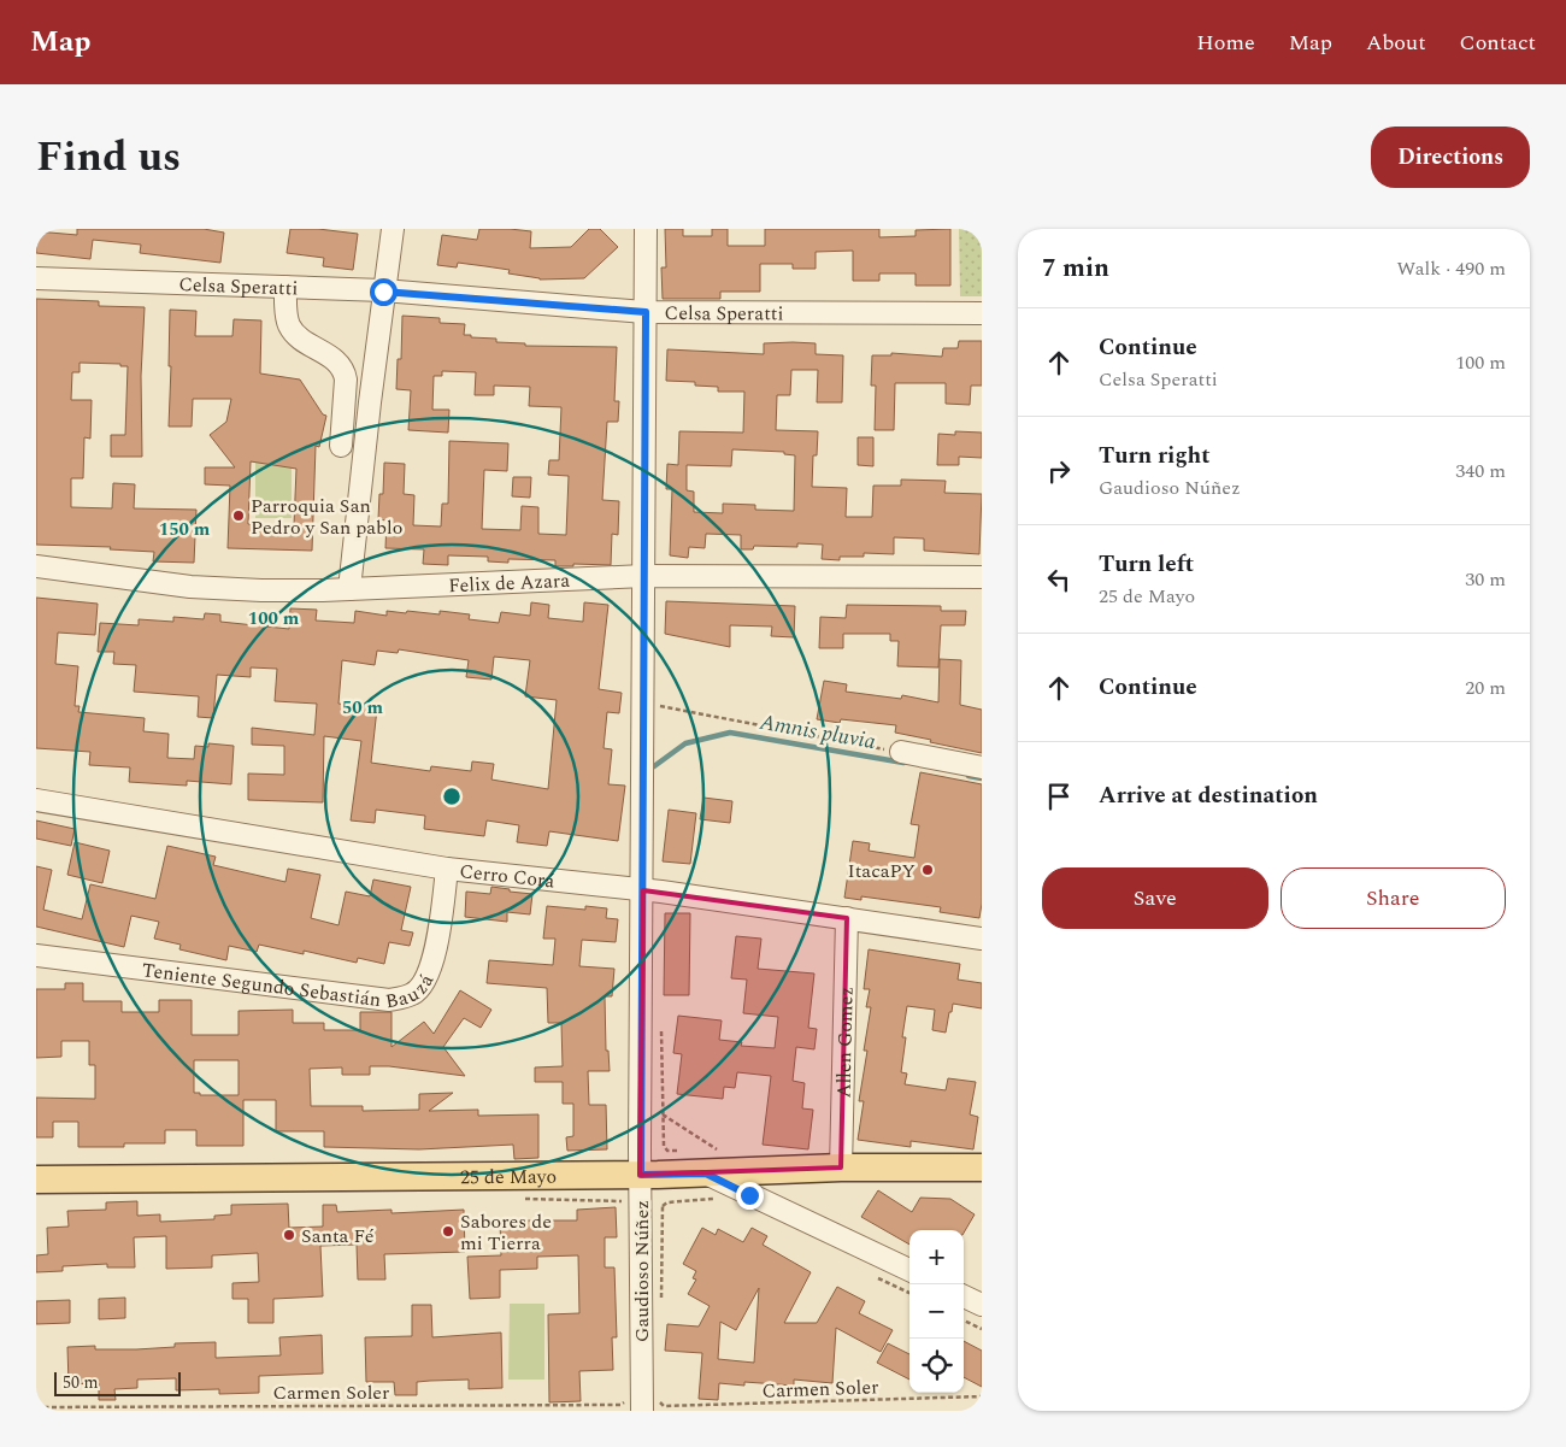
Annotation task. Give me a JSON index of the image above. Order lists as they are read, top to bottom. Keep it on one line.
{"streets":{"main road":["25 de Mayo"],"street":["Celsa Speratti","Felix de Azara","Cerro Corá","Teniente Segundo Sebastián Bauzá","Allen Gomez","Gaudioso Núñez"],"path":["Carmen Soler"]},"crossings":[["Celsa Speratti","Gaudioso Núñez"],["Felix de Azara","Gaudioso Núñez"],["Cerro Corá","Teniente Segundo Sebastián Bauzá"],["Cerro Corá","Allen Gomez"],["Cerro Corá","Gaudioso Núñez"],["Allen Gomez","25 de Mayo"],["25 de Mayo","Gaudioso Núñez"],["Gaudioso Núñez","Carmen Soler"]],"water":["Amnis pluvia"],"places":["Parroquia San Pedro y San pablo","ItacaPY","Sabores de mi Tierra","Santa Fé"],"scale_bar":"50 m","page":{"header":"Map","nav":["Home","Map","About","Contact"],"title":"Find us","buttons":["Directions",["Save","Share"]],"heading":["7 min","Walk · 490 m"],"list":[["Continue","Celsa Speratti","100 m"],["Turn right","Gaudioso Núñez","340 m"],["Turn left","25 de Mayo","30 m"],["Continue","20 m"],"Arrive at destination"],"map_buttons":["+","−"],"scale":"50 m"},"rings":["150 m","100 m","50 m"]}
